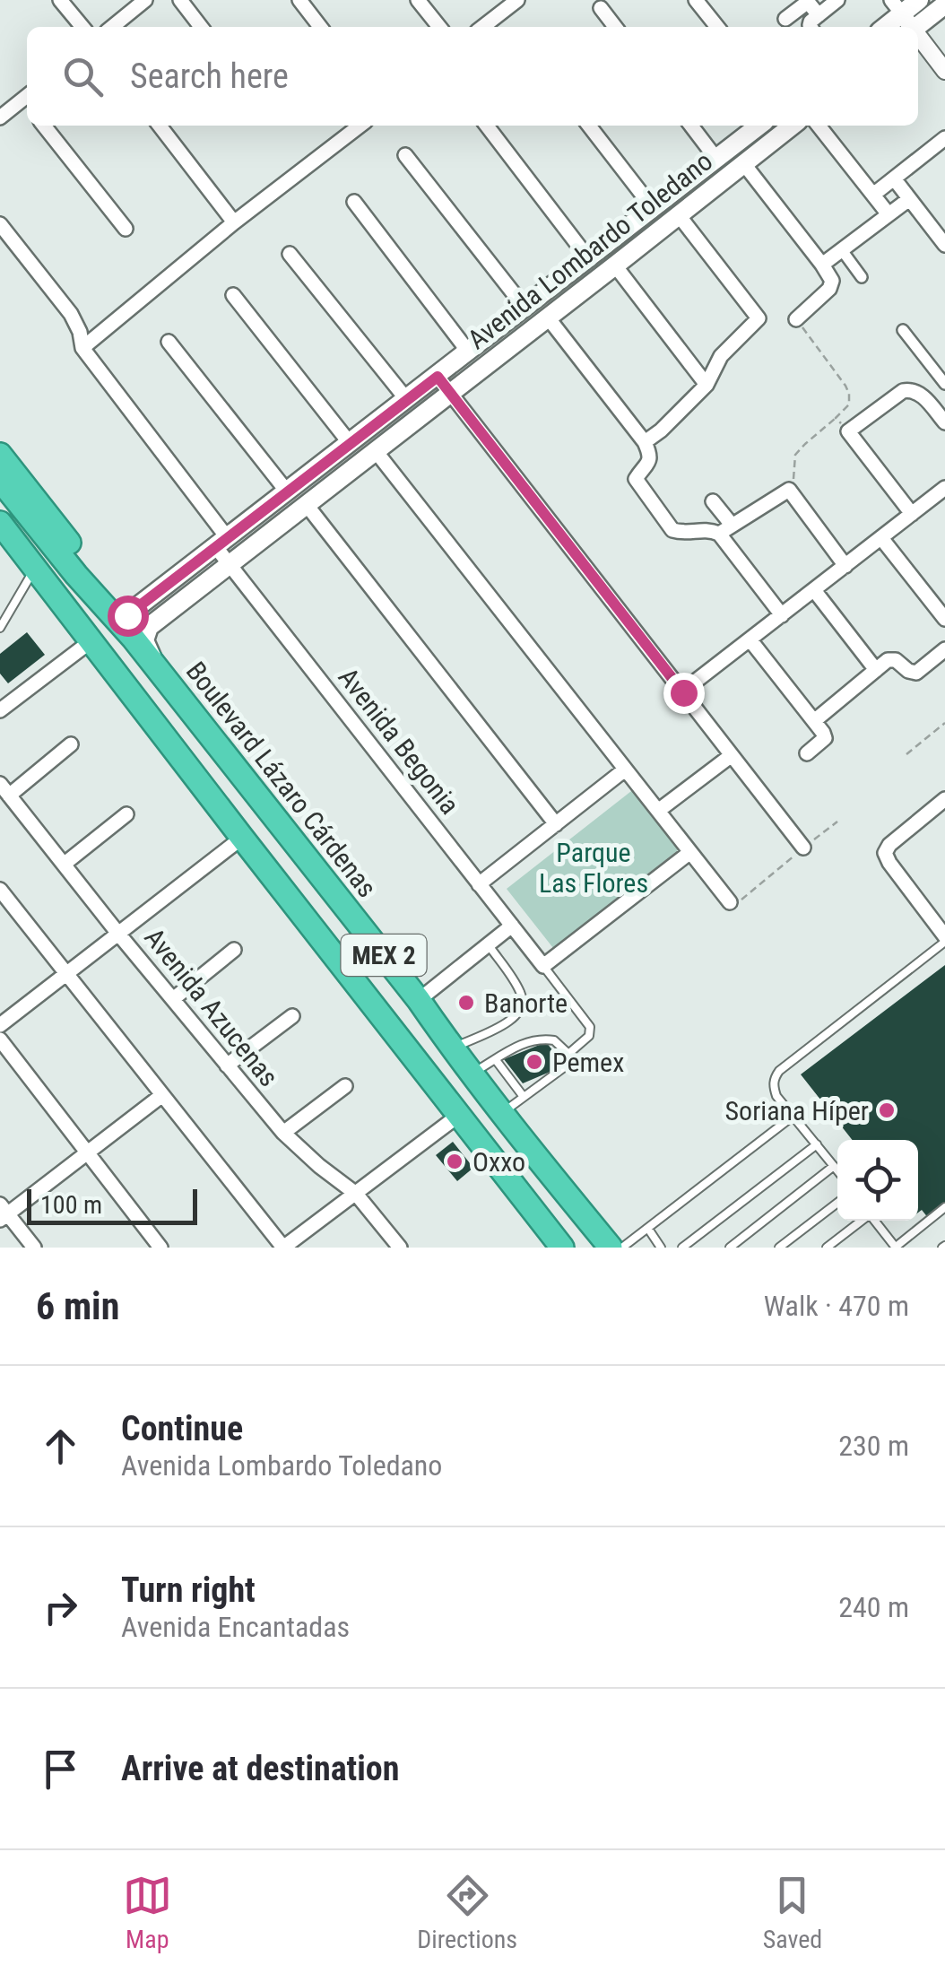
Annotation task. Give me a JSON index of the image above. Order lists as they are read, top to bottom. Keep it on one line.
{"streets":{"highway":["Boulevard Lázaro Cárdenas","MEX 2"],"main road":["Avenida Lombardo Toledano"],"street":["Avenida Begonia","Avenida Azucenas"]},"crossings":[["Avenida Lombardo Toledano","Avenida Begonia"],["Avenida Lombardo Toledano","Boulevard Lázaro Cárdenas"]],"parks":["Parque Las Flores"],"places":["Banorte","Pemex","Soriana Híper","Oxxo"],"scale_bar":"100 m","page":{"search":"Search here","scale":"100 m","heading":["6 min","Walk · 470 m"],"list":[["Continue","Avenida Lombardo Toledano","230 m"],["Turn right","Avenida Encantadas","240 m"],"Arrive at destination"],"nav":["Map","Directions","Saved"]}}
